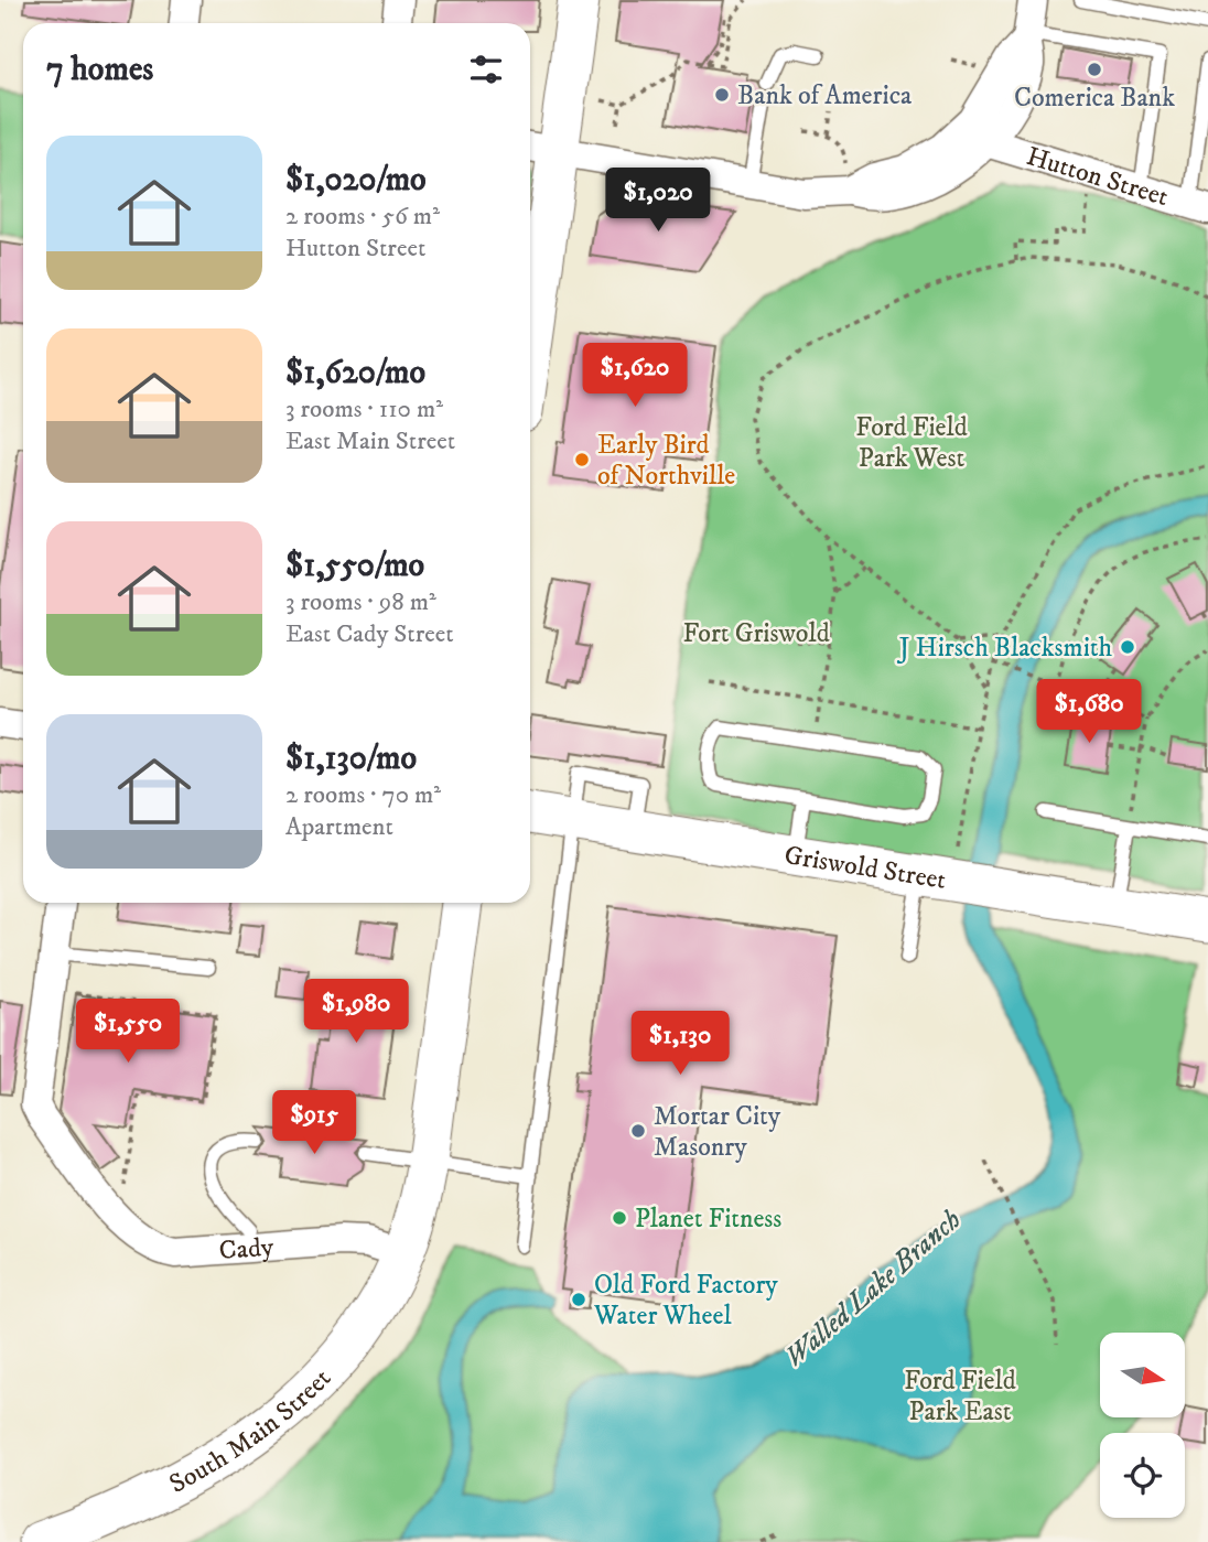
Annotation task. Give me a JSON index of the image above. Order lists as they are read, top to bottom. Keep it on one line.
{"streets":{"street":["Hutton Street","Griswold Street","Cady","South Main Street"]},"crossings":[["Cady","South Main Street"]],"water":["Walled Lake Branch"],"parks":["Ford Field Park West","Fort Griswold","Ford Field Park East"],"places":["Comerica Bank","Bank of America","Early Bird of Northville","J Hirsch Blacksmith","Mortar City Masonry","Planet Fitness","Old Ford Factory Water Wheel"],"north":"right","page":{"heading":"7 homes","list":[{"name":"$1,020/mo","note":"2 rooms · 56 m² · Hutton Street"},{"name":"$1,620/mo","note":"3 rooms · 110 m² · East Main Street"},{"name":"$1,550/mo","note":"3 rooms · 98 m² · East Cady Street"},{"name":"$1,130/mo","note":"2 rooms · 70 m² · Apartment"}],"price":["$1,020","$1,620","$1,680","$1,980","$1,550","$1,130","$915"]}}
